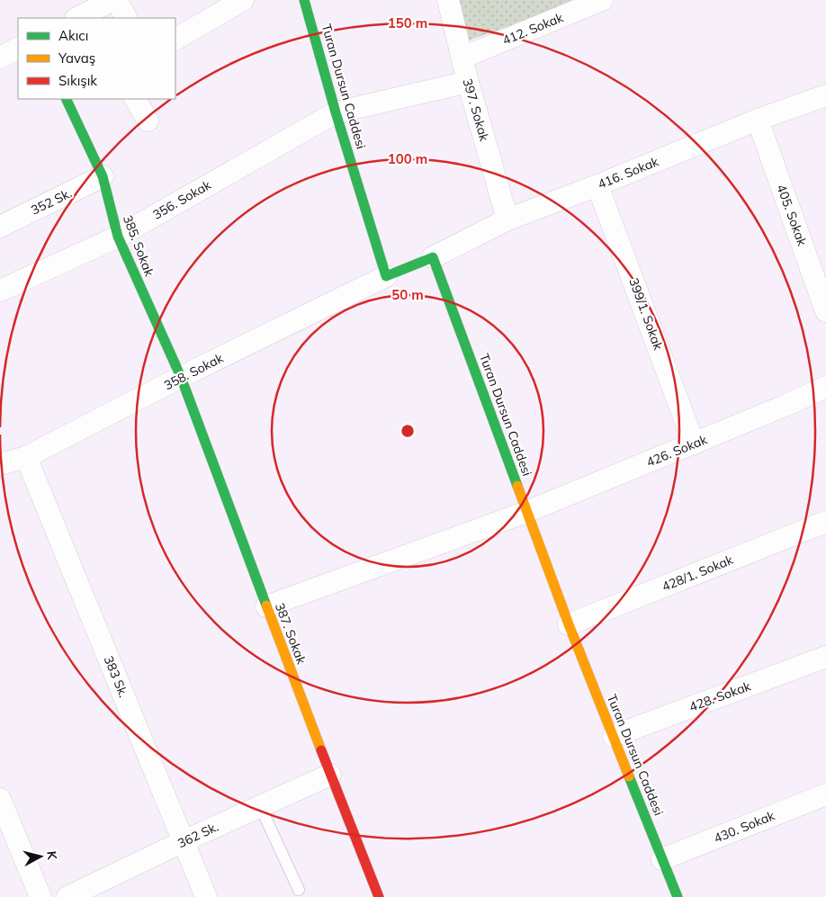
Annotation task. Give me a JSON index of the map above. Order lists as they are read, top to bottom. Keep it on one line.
{"streets":{"street":["412. Sokak","Turan Dursun Caddesi","397. Sokak","416. Sokak","356. Sokak","352 Sk.","405. Sokak","385. Sokak","399/1. Sokak","358. Sokak","426. Sokak","428/1. Sokak","387. Sokak","383 Sk.","428. Sokak","430. Sokak","362 Sk."]},"crossings":[["412. Sokak","397. Sokak"],["Turan Dursun Caddesi","416. Sokak"],["Turan Dursun Caddesi","356. Sokak"],["Turan Dursun Caddesi","358. Sokak"],["Turan Dursun Caddesi","426. Sokak"],["Turan Dursun Caddesi","428/1. Sokak"],["Turan Dursun Caddesi","428. Sokak"],["Turan Dursun Caddesi","430. Sokak"],["397. Sokak","416. Sokak"],["397. Sokak","356. Sokak"],["416. Sokak","405. Sokak"],["416. Sokak","399/1. Sokak"],["356. Sokak","385. Sokak"],["352 Sk.","385. Sokak"],["385. Sokak","358. Sokak"],["385. Sokak","387. Sokak"],["399/1. Sokak","426. Sokak"],["358. Sokak","387. Sokak"],["358. Sokak","383 Sk."],["426. Sokak","387. Sokak"],["387. Sokak","362 Sk."],["383 Sk.","362 Sk."]],"legend":["Akıcı","Yavaş","Sıkışık"],"north":"right","rings":["150 m","100 m","50 m"]}
